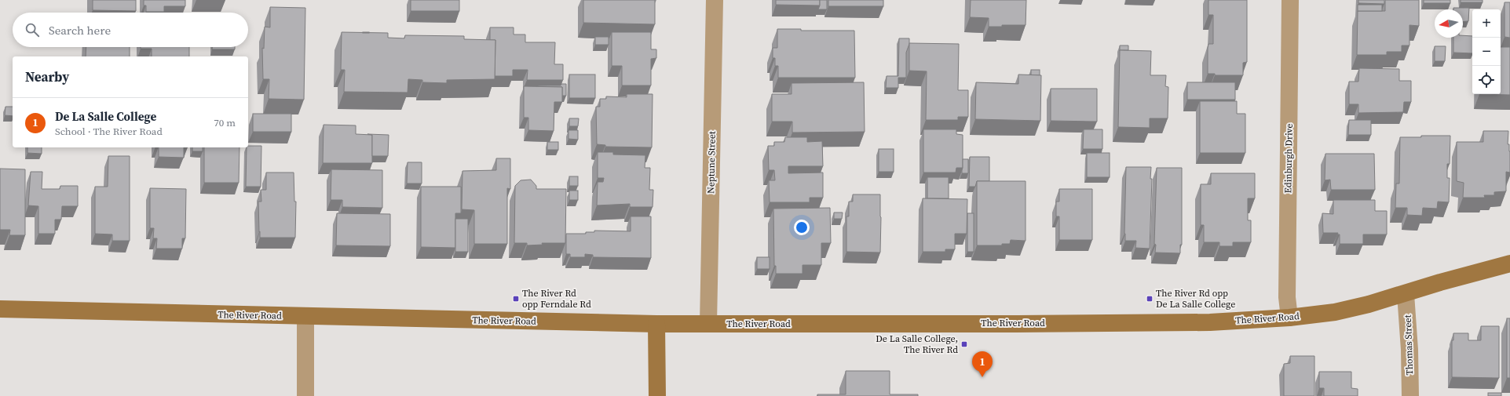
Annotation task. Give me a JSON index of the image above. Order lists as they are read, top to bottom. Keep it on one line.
{"streets":{"main road":["The River Road"],"street":["Edinburgh Drive","Neptune Street","Thomas Street"]},"crossings":[["Edinburgh Drive","The River Road"],["Neptune Street","The River Road"],["The River Road","Thomas Street"]],"places":{"transit":["The River Rd opp Ferndale Rd","The River Rd opp De La Salle College","De La Salle College, The River Rd"]},"north":"left","page":{"map_buttons":["+","−"],"search":"Search here","heading":"Nearby","list":[{"mark":"1","name":"De La Salle College","note":"School · The River Road","value":"70 m"}],"pins":"1"}}
